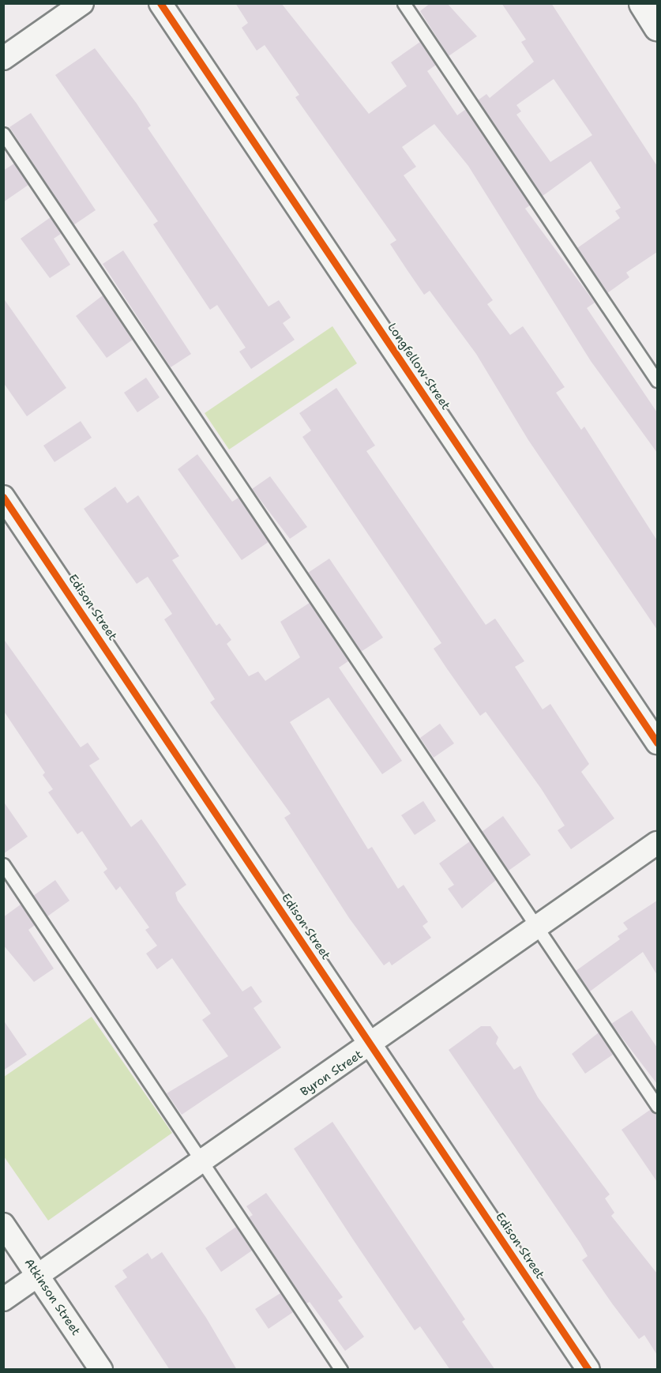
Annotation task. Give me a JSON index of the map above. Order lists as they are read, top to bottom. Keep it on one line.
{"streets":{"street":["Longfellow Street","Edison Street","Byron Street","Atkinson Street"]},"crossings":[["Edison Street","Byron Street"],["Byron Street","Atkinson Street"]]}
